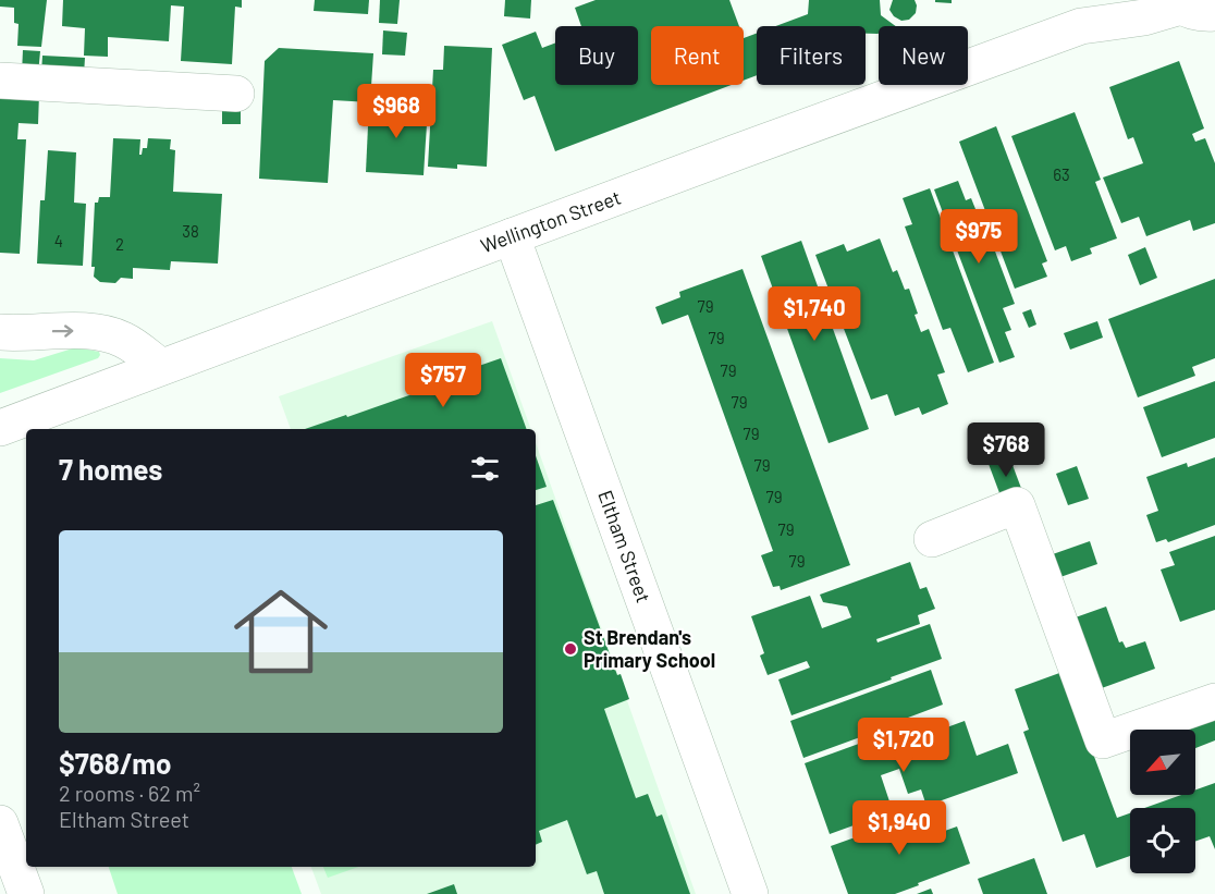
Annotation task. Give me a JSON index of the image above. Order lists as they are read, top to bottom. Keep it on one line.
{"streets":{"street":["Wellington Street","Eltham Street"]},"crossings":[["Wellington Street","Eltham Street"]],"places":["St Brendan's Primary School"],"house_numbers":["63","38","4","2","79","79","79","79","79","79","79","79","79"],"north":"bottom left","page":{"chip":["Buy","Rent","Filters","New"],"price":["$968","$975","$1,740","$757","$768","$1,720","$1,940"],"heading":"7 homes","list":[{"name":"$768/mo","note":"2 rooms · 62 m² · Eltham Street"}]}}
